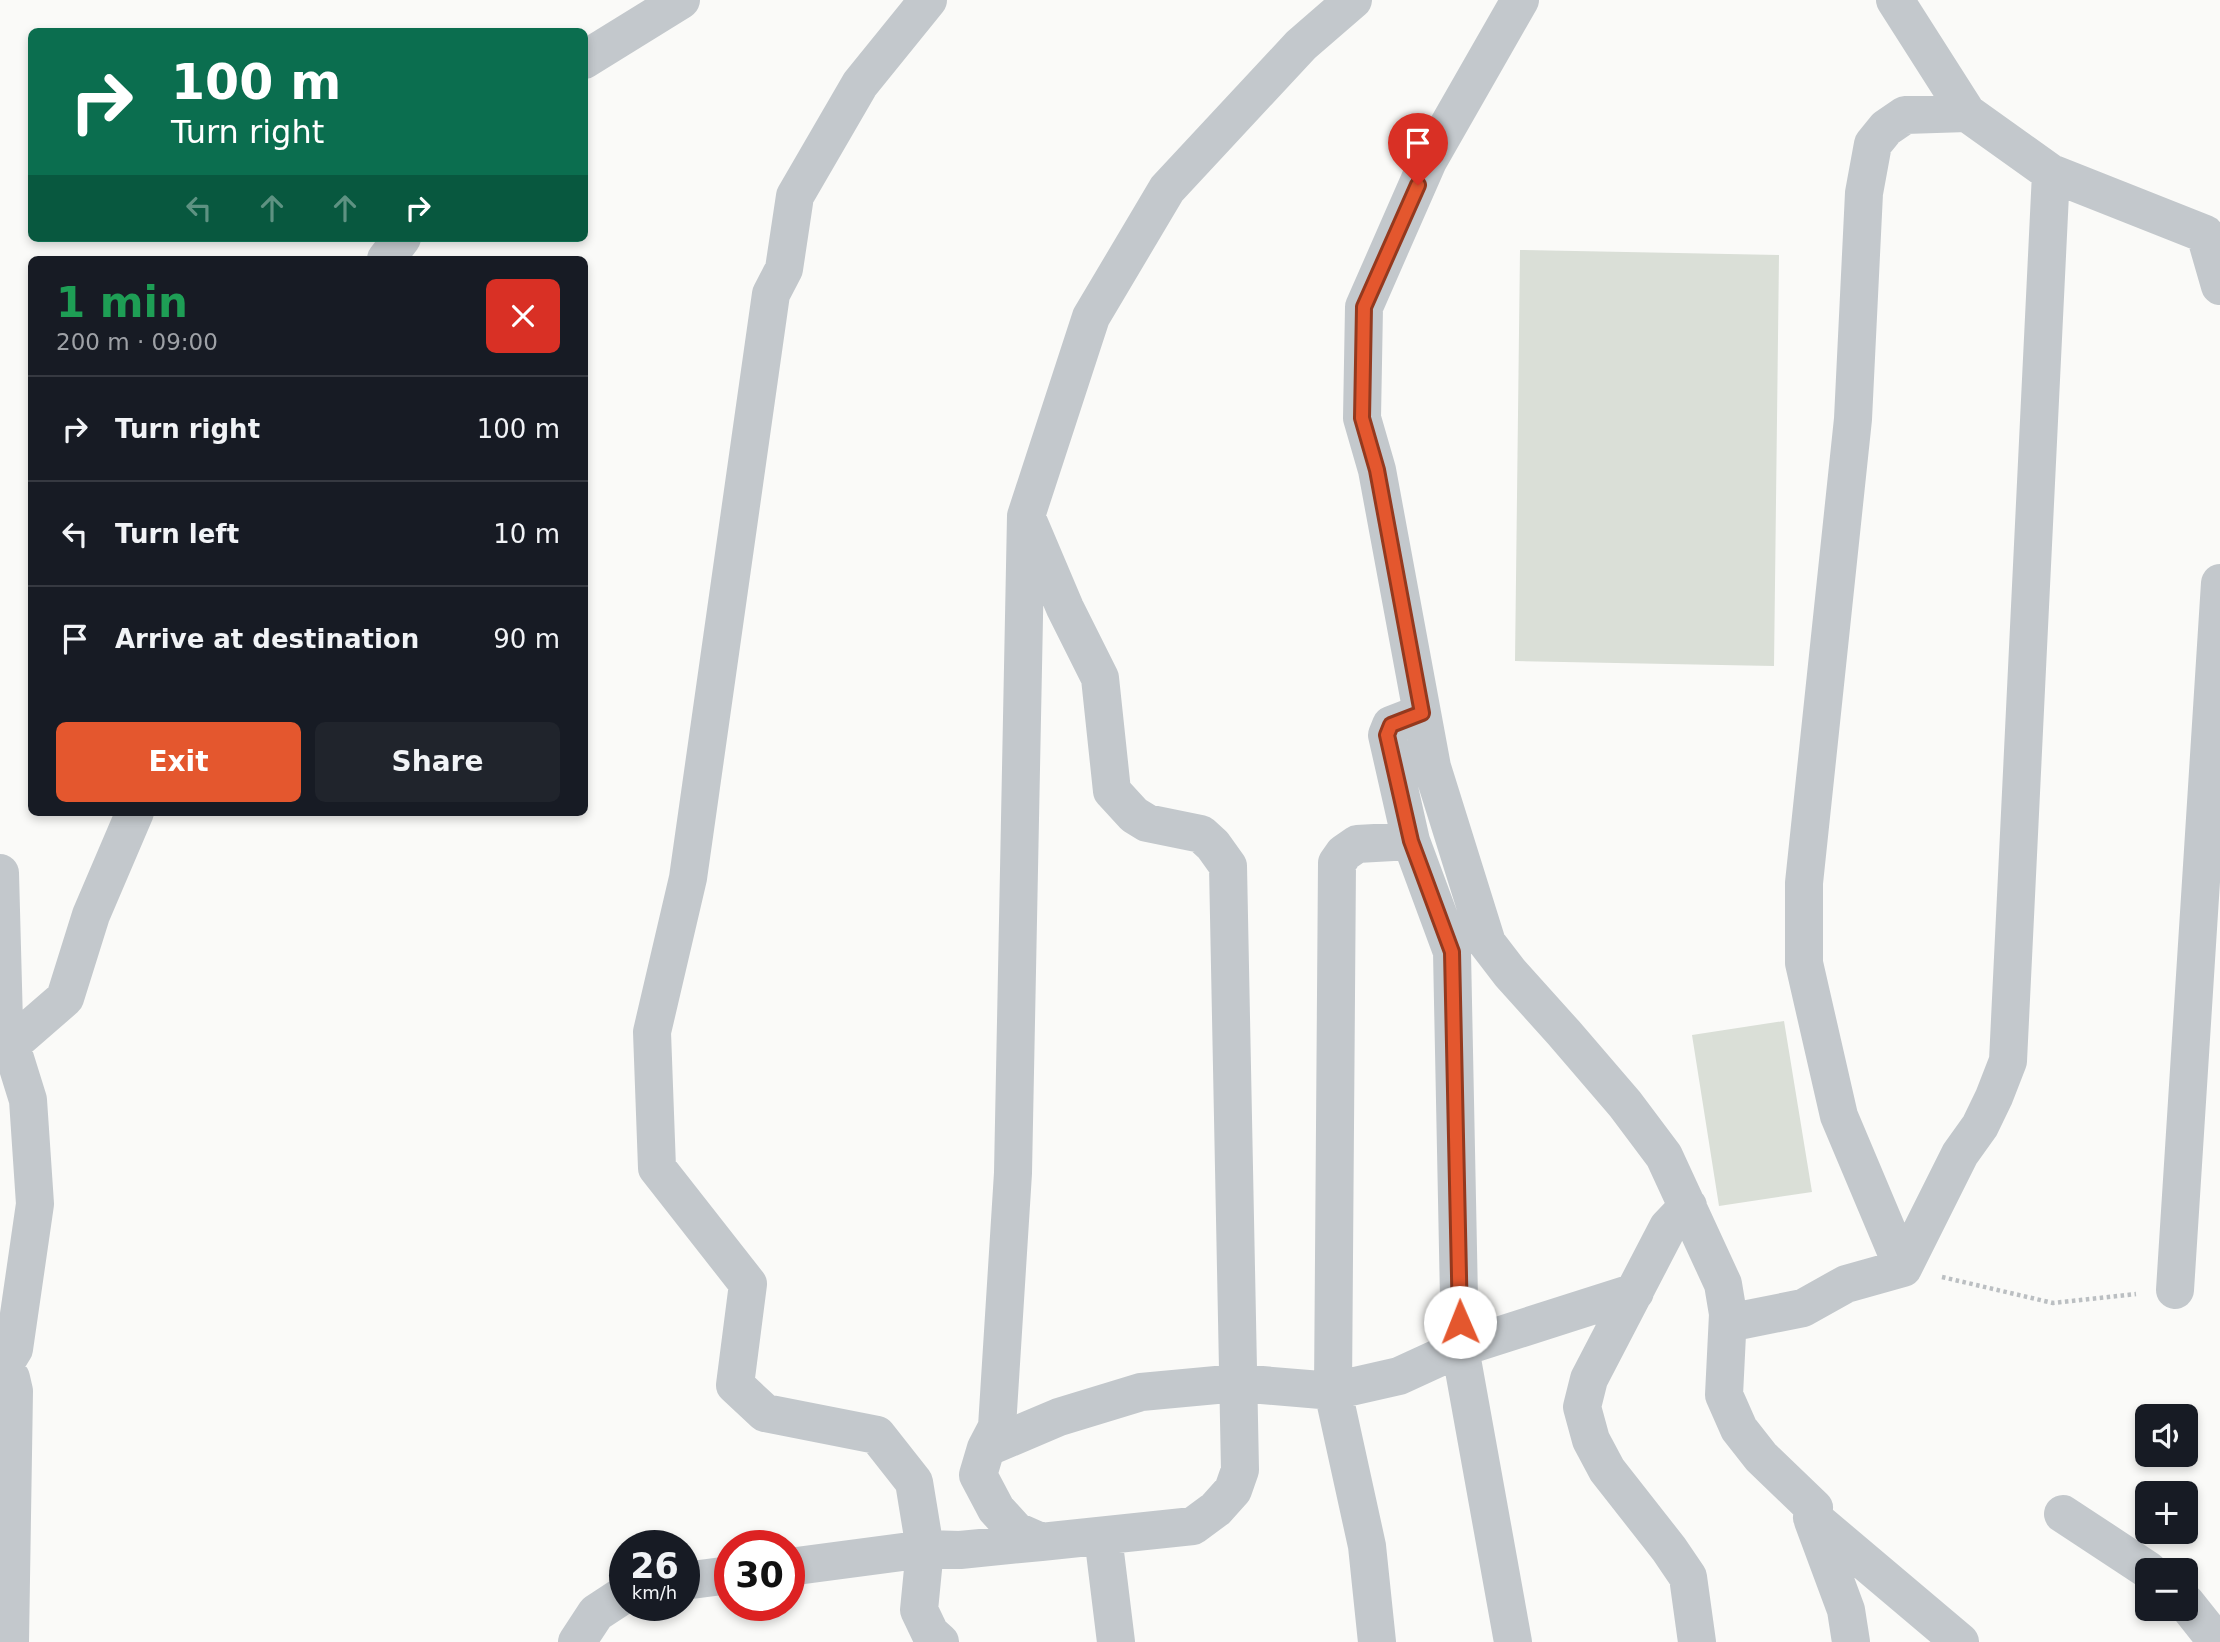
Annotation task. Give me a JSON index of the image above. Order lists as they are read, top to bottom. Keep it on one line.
{"page":{"turn":["100 m","Turn right"],"heading":["1 min","200 m · 09:00"],"list":[{"name":"Turn right","value":"100 m"},{"name":"Turn left","value":"10 m"},{"name":"Arrive at destination","value":"90 m"}],"buttons":["Exit","Share"],"map_buttons":["+","−"],"speed":"26 km/h","limit":"30"}}
